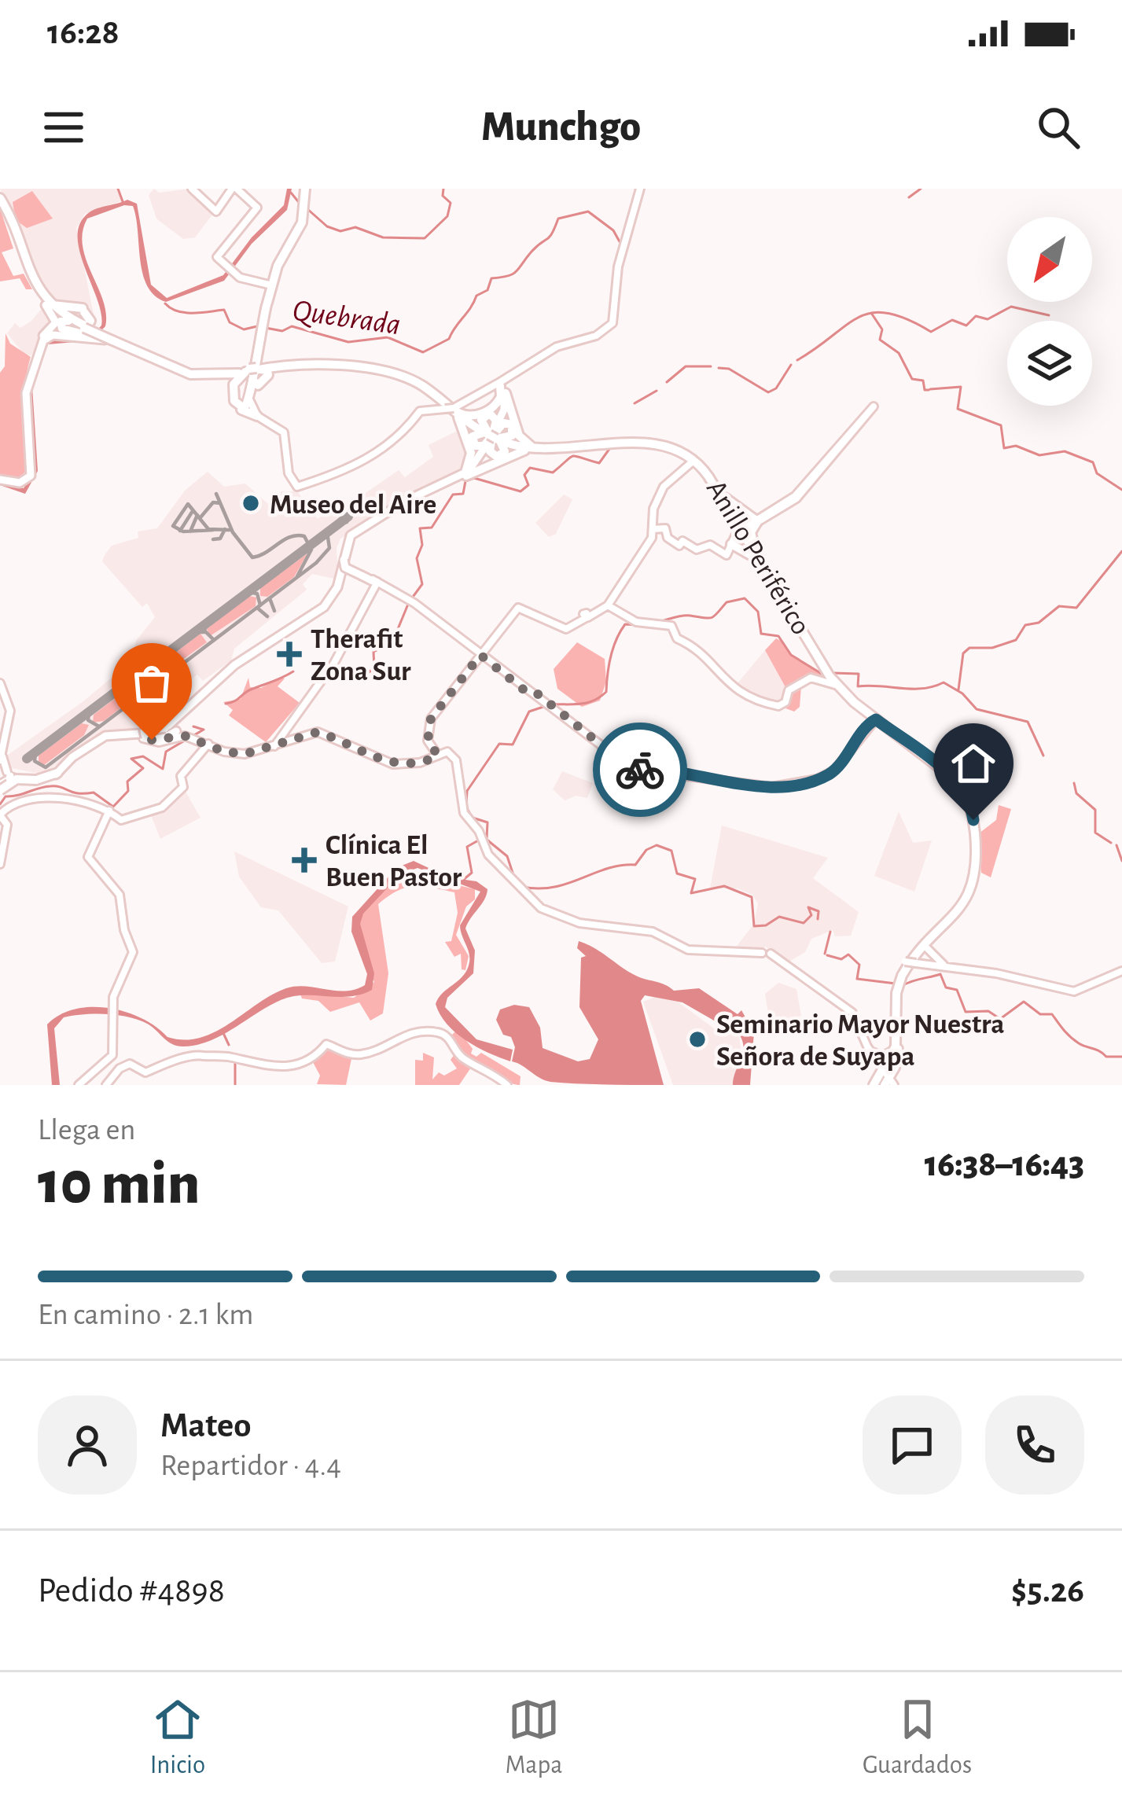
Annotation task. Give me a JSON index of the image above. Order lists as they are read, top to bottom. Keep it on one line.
{"streets":{"highway":["Anillo Periférico"]},"water":["Quebrada"],"places":{"other":["Museo del Aire","Seminario Mayor Nuestra Señora de Suyapa"],"health":["Therafit Zona Sur","Clínica El Buen Pastor"]},"north":"bottom left","page":{"status":"16:28","header":"Munchgo","heading":["10 min","Llega en","16:38–16:43"],"panel":["Mateo","Repartidor · 4.4","Pedido #4898","$5.26"],"bar":"En camino · 2.1 km","tabs":["Inicio","Mapa","Guardados"]}}
